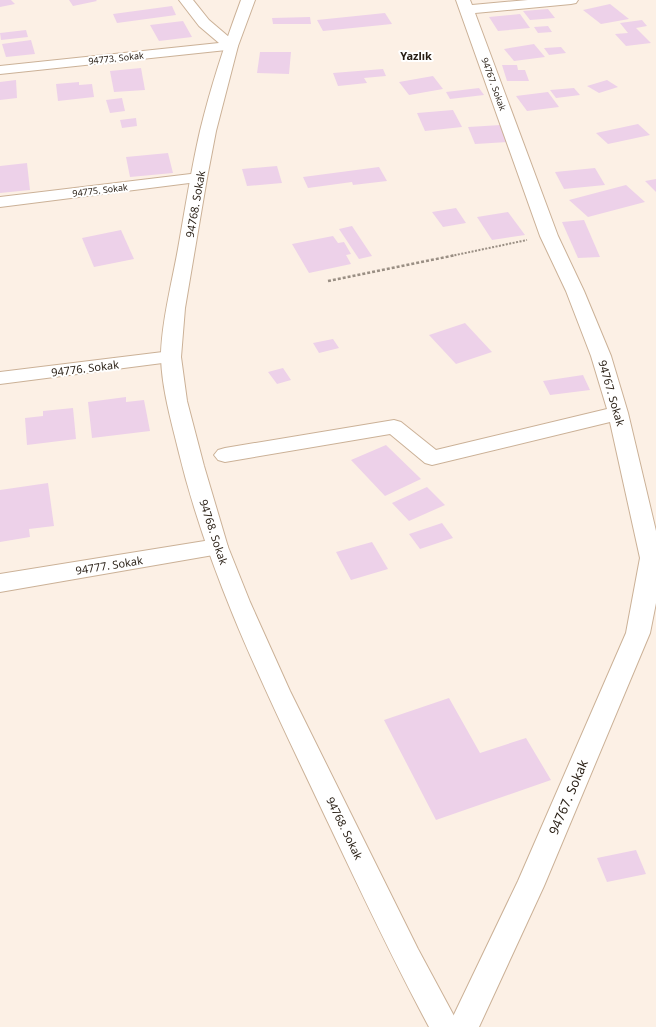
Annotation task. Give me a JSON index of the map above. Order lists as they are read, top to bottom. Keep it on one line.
{"streets":{"street":["94773. Sokak","94767. Sokak","94775. Sokak","94768. Sokak","94776. Sokak","94777. Sokak"]},"crossings":[["94773. Sokak","94768. Sokak"],["94775. Sokak","94768. Sokak"],["94768. Sokak","94776. Sokak"],["94768. Sokak","94777. Sokak"]],"districts":["Yazlık"]}
